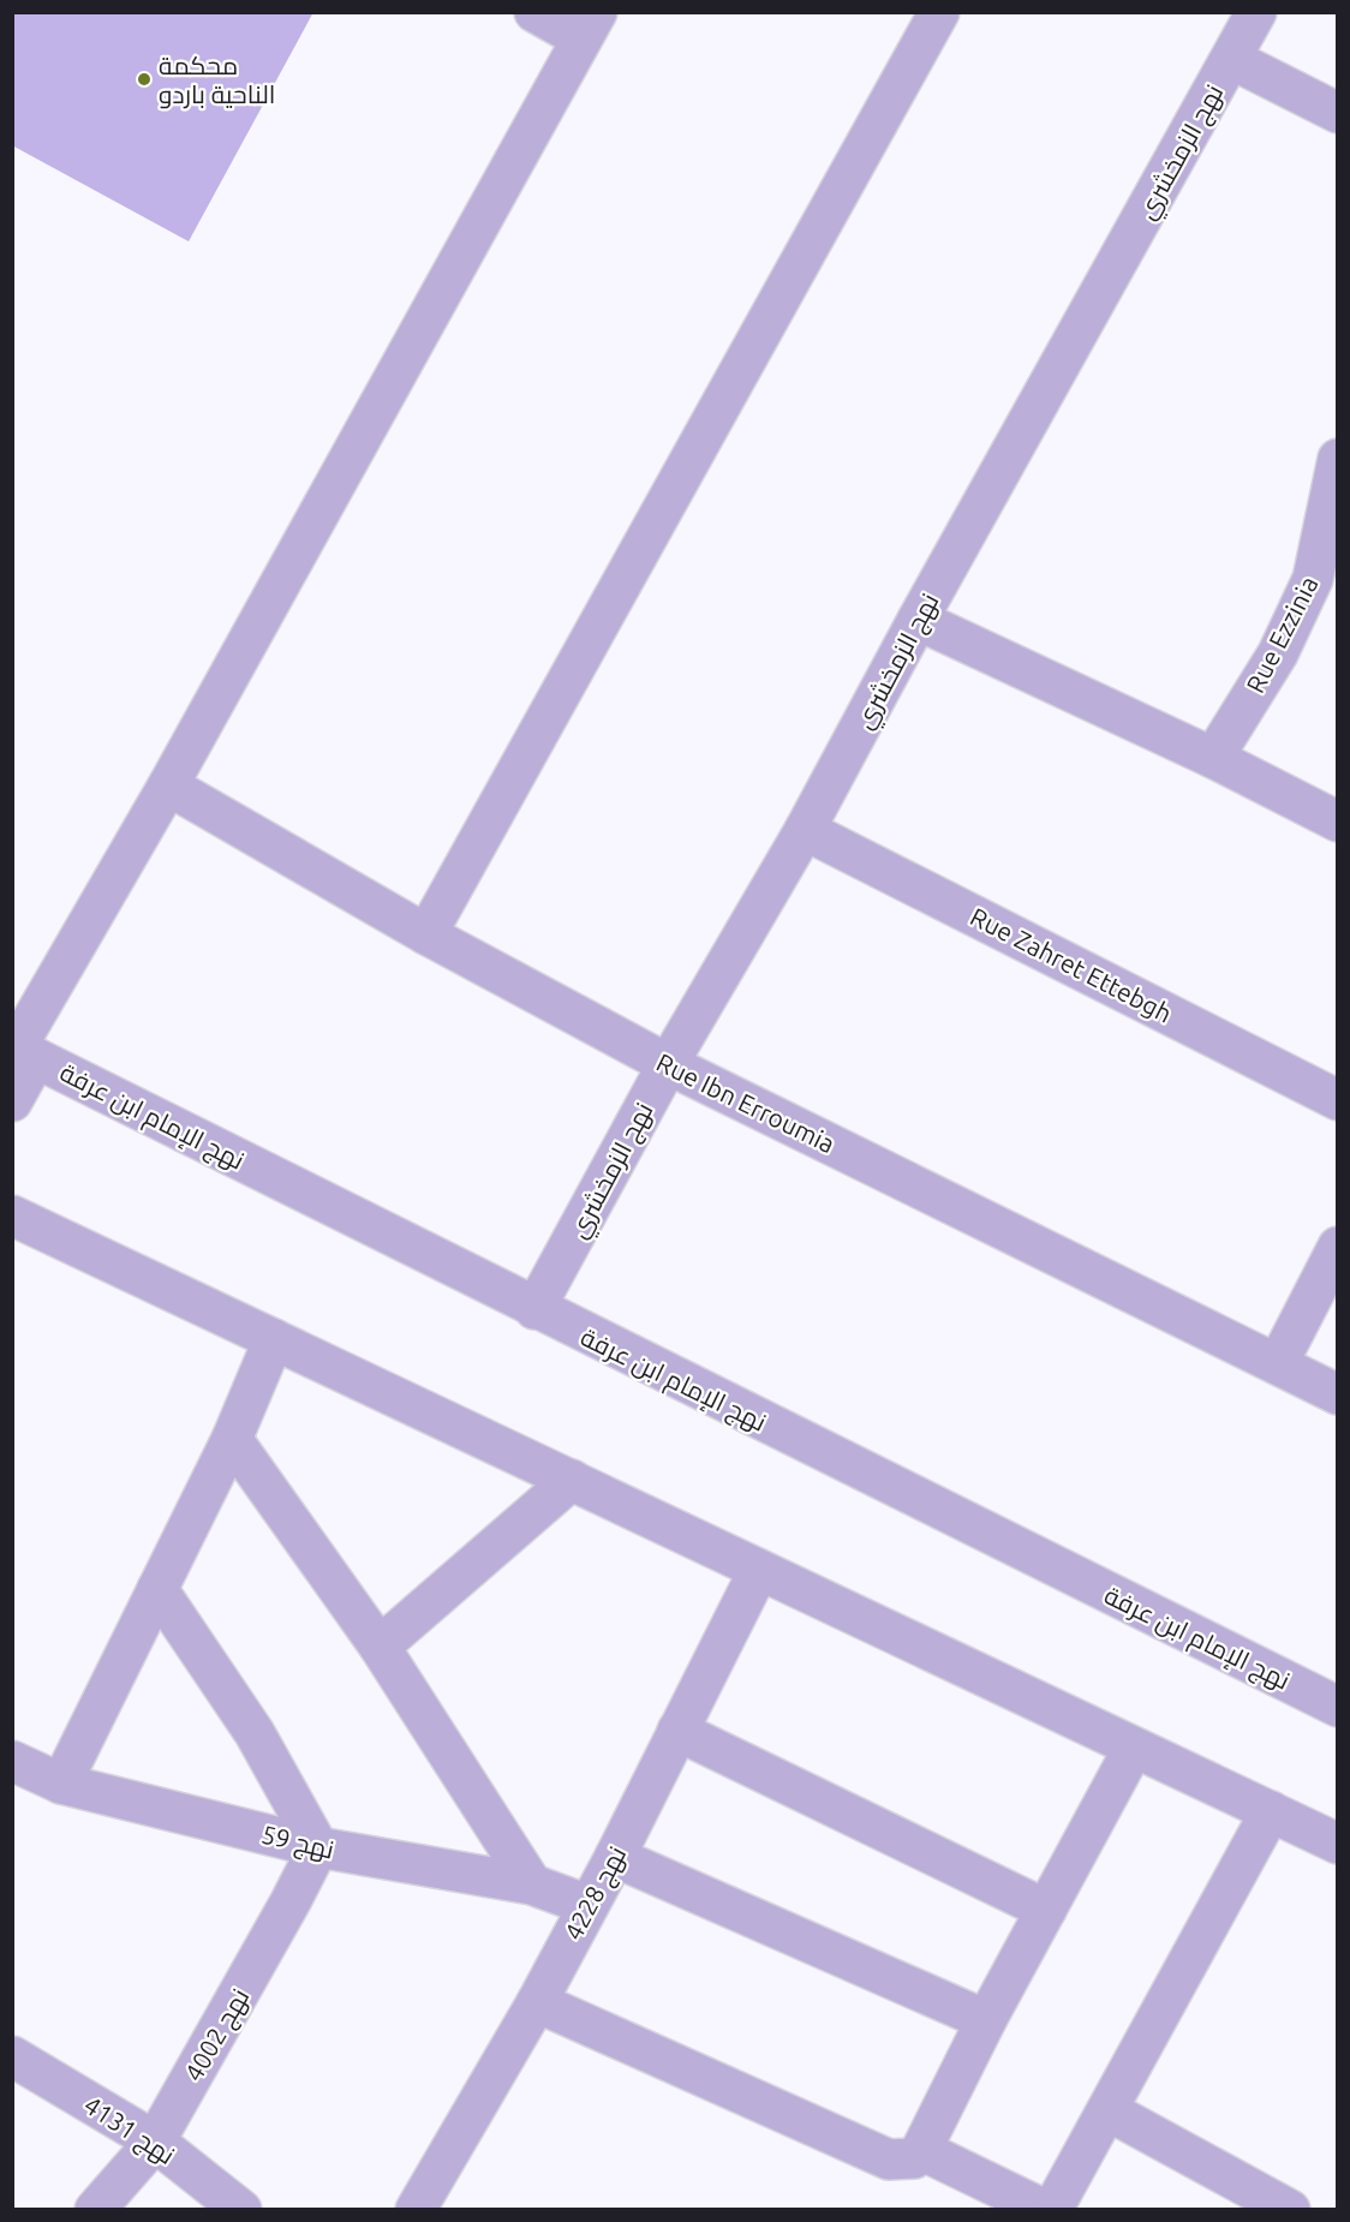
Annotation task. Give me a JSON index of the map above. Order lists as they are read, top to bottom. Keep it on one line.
{"streets":{"street":["نهج الزمخشري","Rue Ezzinia","Rue Zahret Ettebgh","Rue Ibn Erroumia","نهج الإمام ابن عرفة","نهج 59","نهج 4228","نهج 4002","نهج 4131"]},"crossings":[["نهج الزمخشري","Rue Zahret Ettebgh"],["نهج الزمخشري","Rue Ibn Erroumia"],["نهج الزمخشري","نهج الإمام ابن عرفة"],["نهج 59","نهج 4228"],["نهج 59","نهج 4002"],["نهج 4002","نهج 4131"]],"places":["محكمة الناحية باردو"]}
